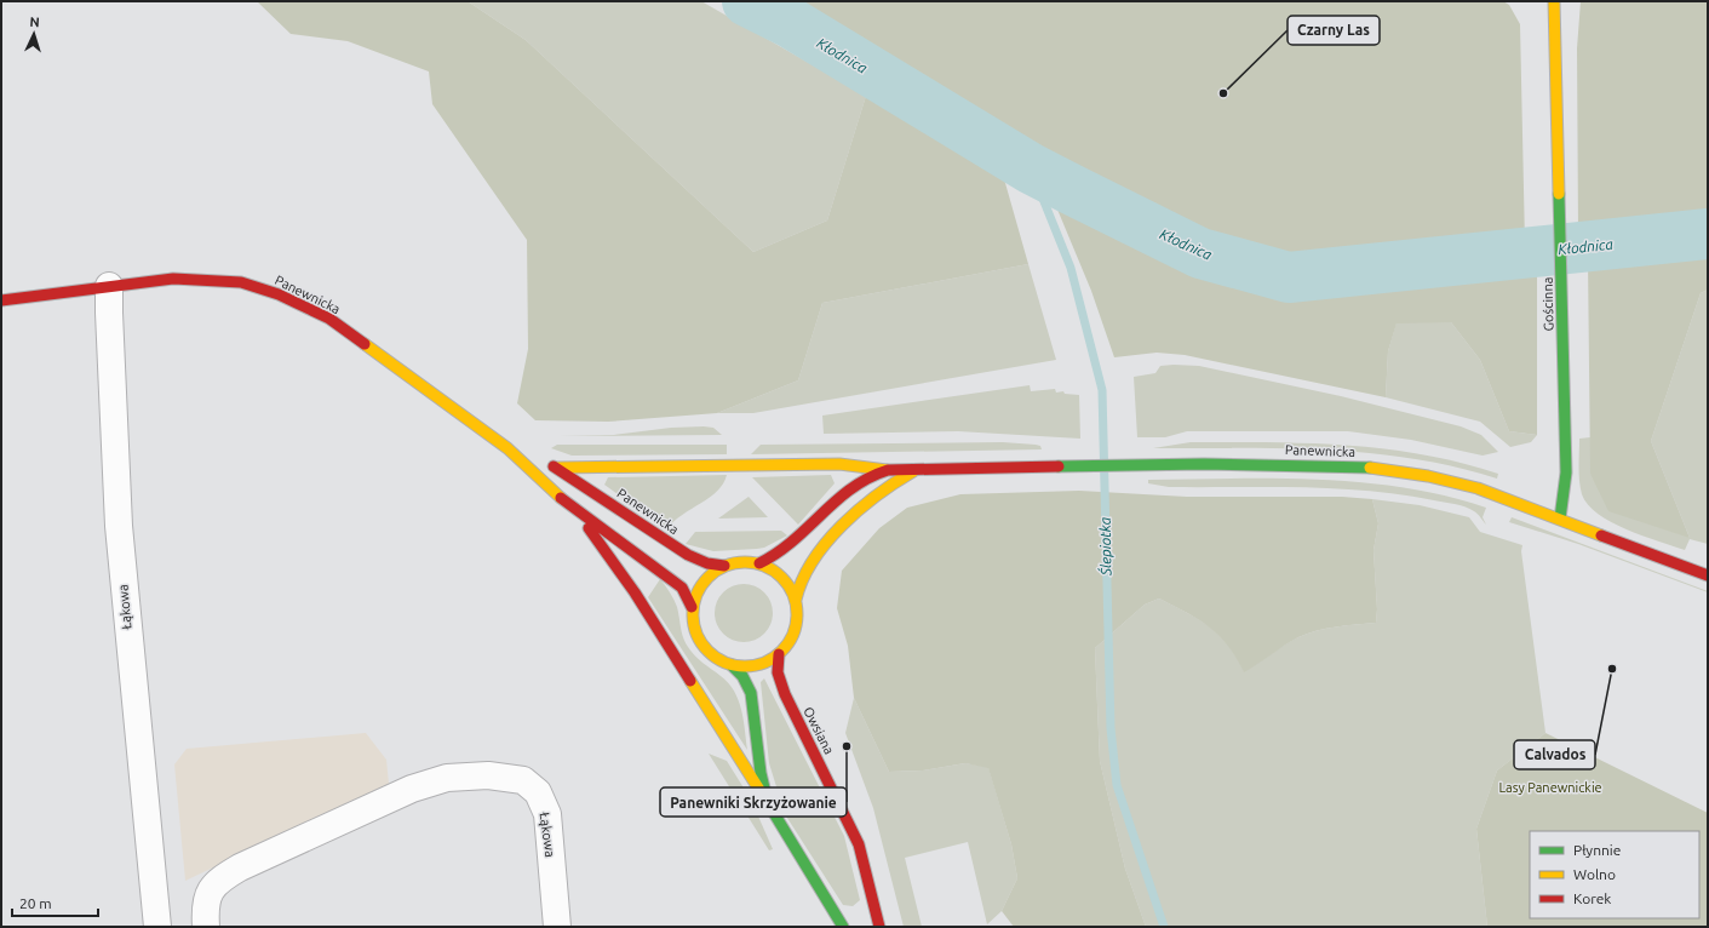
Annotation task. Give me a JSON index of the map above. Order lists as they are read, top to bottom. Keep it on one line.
{"streets":{"street":["Panewnicka","Gościnna","Łąkowa","Owsiana"]},"crossings":[["Panewnicka","Gościnna"],["Panewnicka","Łąkowa"],["Panewnicka","Owsiana"]],"water":["Kłodnica","Ślepiotka"],"parks":["Lasy Panewnickie"],"places":["Czarny Las","Calvados","Panewniki Skrzyżowanie"],"legend":["Płynnie","Wolno","Korek"],"scale_bar":"20 m","north":"top"}
